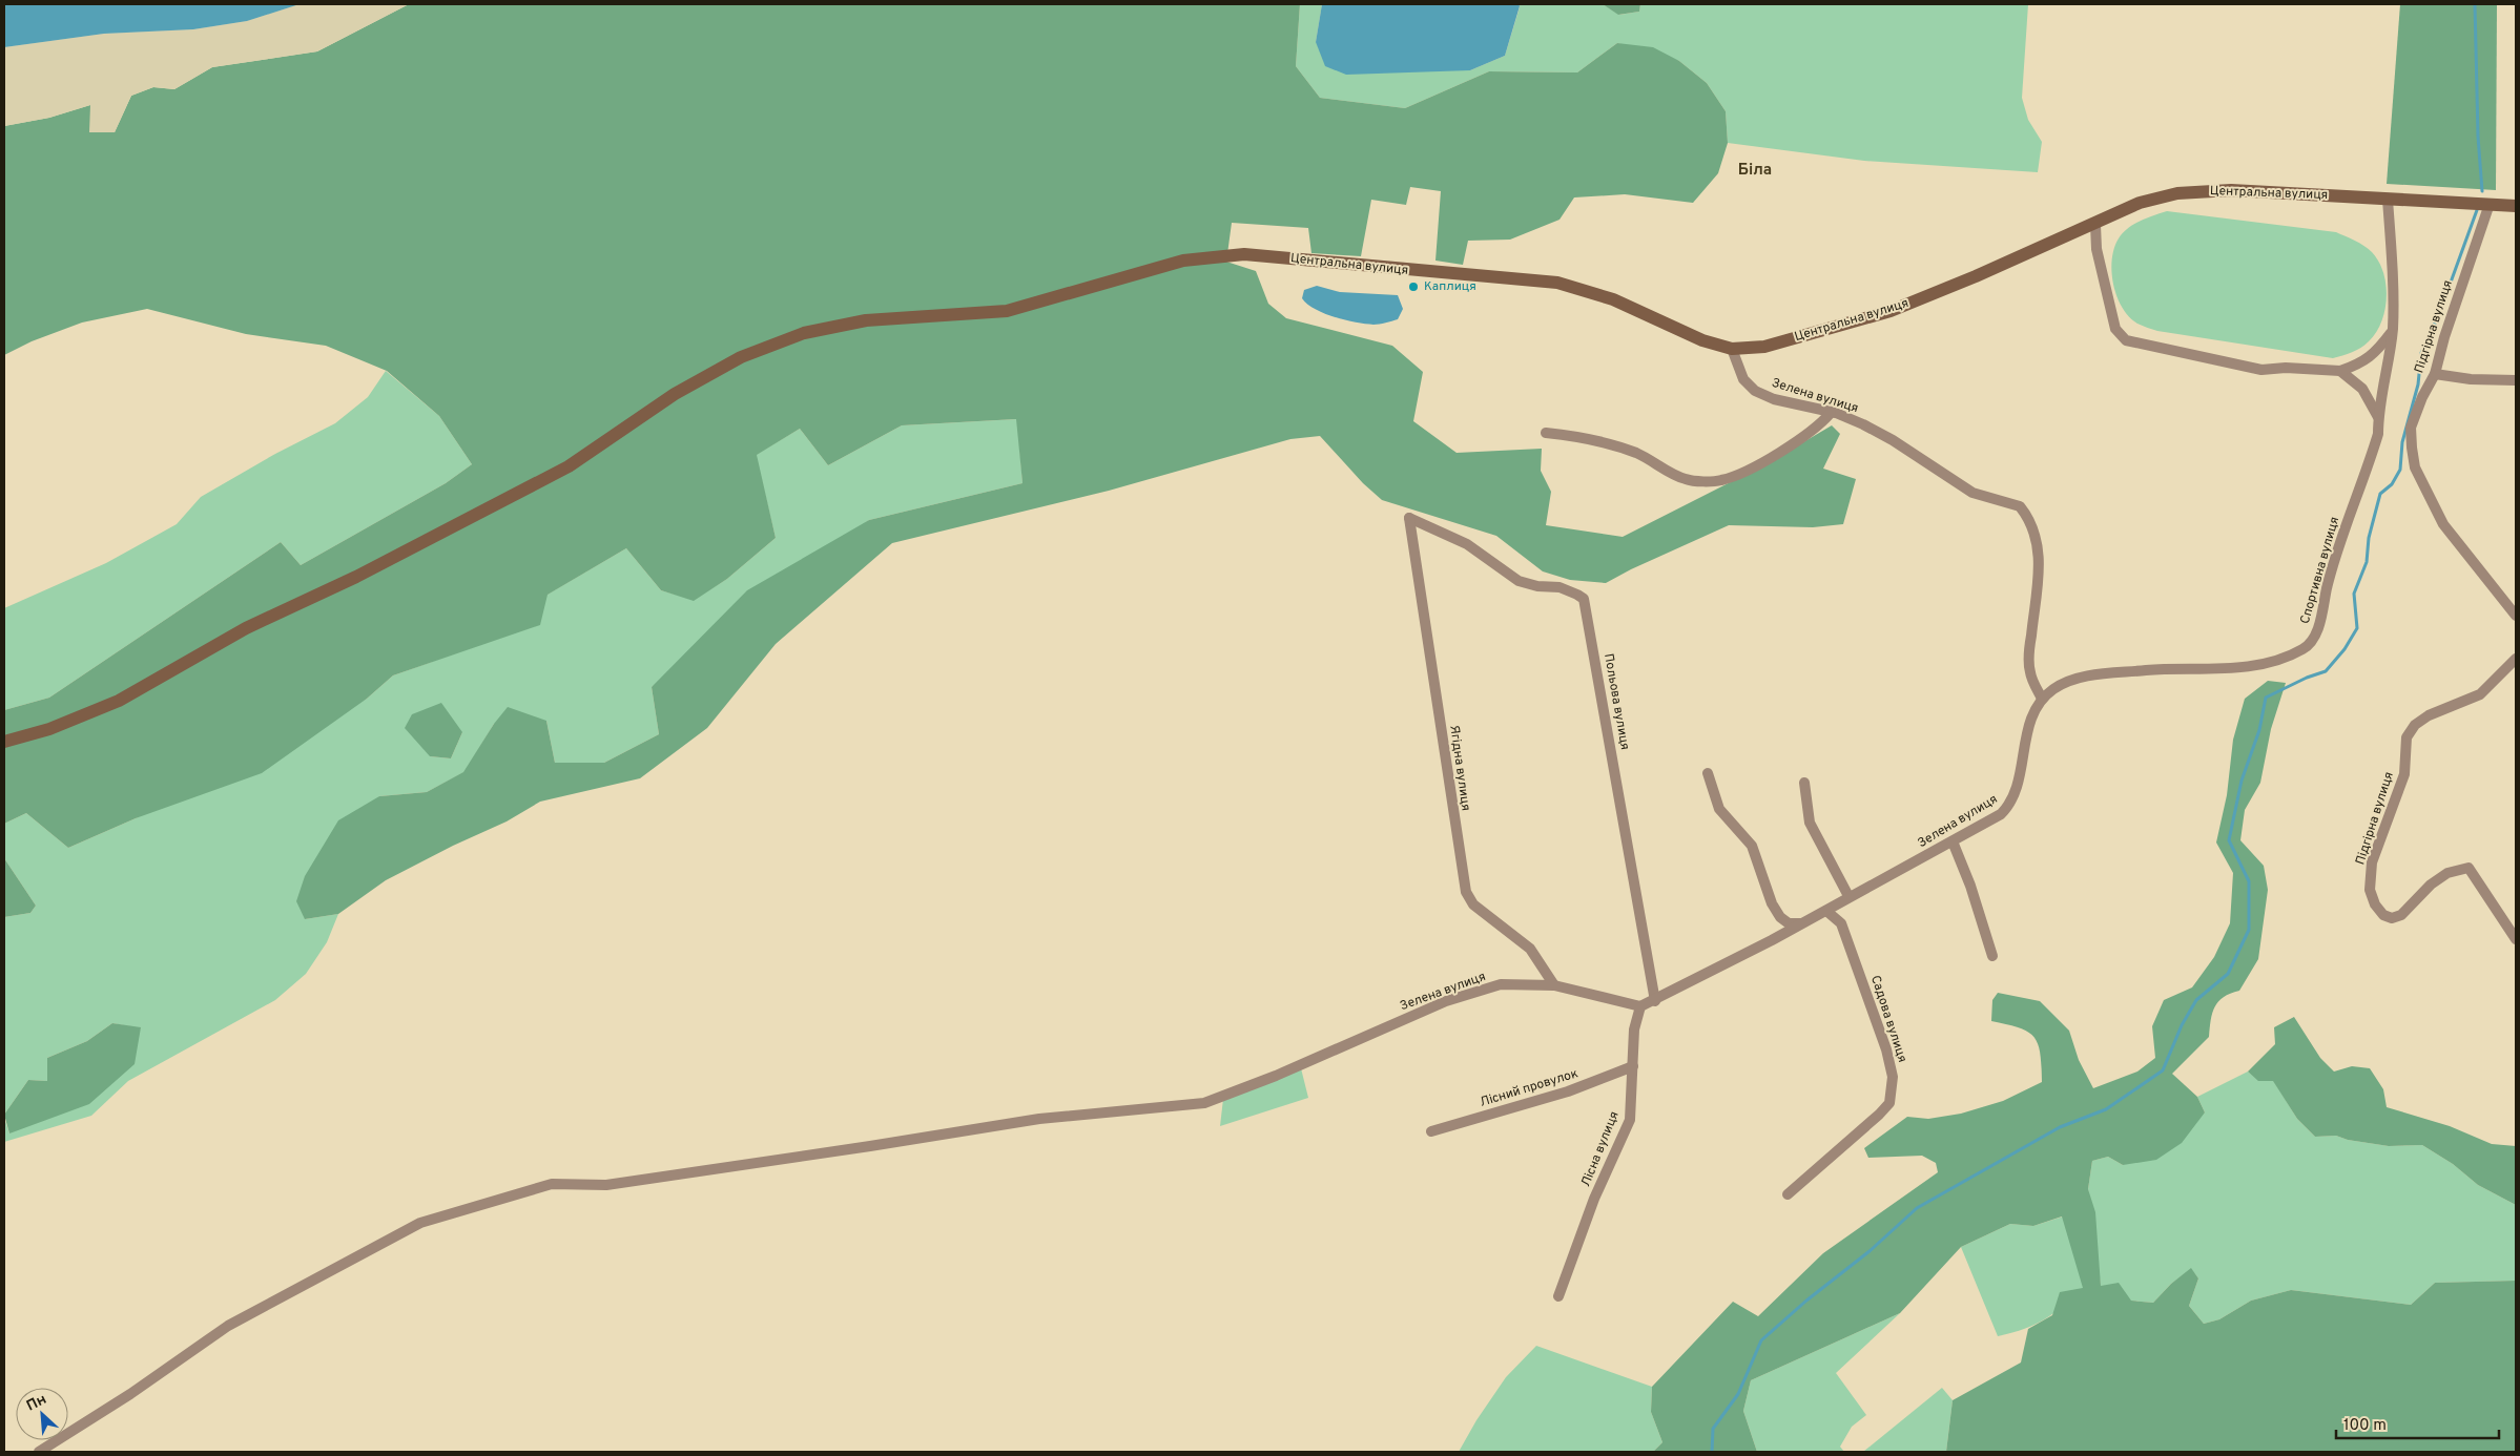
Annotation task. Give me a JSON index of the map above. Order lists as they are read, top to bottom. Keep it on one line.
{"streets":{"main road":["Центральна вулиця"],"street":["Підгірна вулиця","Зелена вулиця","Спортивна вулиця","Польова вулиця","Ягідна вулиця","Садова вулиця","Лісний провулок","Лісна вулиця"]},"crossings":[["Центральна вулиця","Підгірна вулиця"],["Центральна вулиця","Зелена вулиця"],["Центральна вулиця","Спортивна вулиця"],["Зелена вулиця","Спортивна вулиця"],["Зелена вулиця","Польова вулиця"],["Зелена вулиця","Ягідна вулиця"],["Зелена вулиця","Садова вулиця"],["Зелена вулиця","Лісна вулиця"],["Польова вулиця","Ягідна вулиця"],["Лісний провулок","Лісна вулиця"]],"districts":["Біла"],"places":["Каплиця"],"scale_bar":"100 m","north":"top left"}
